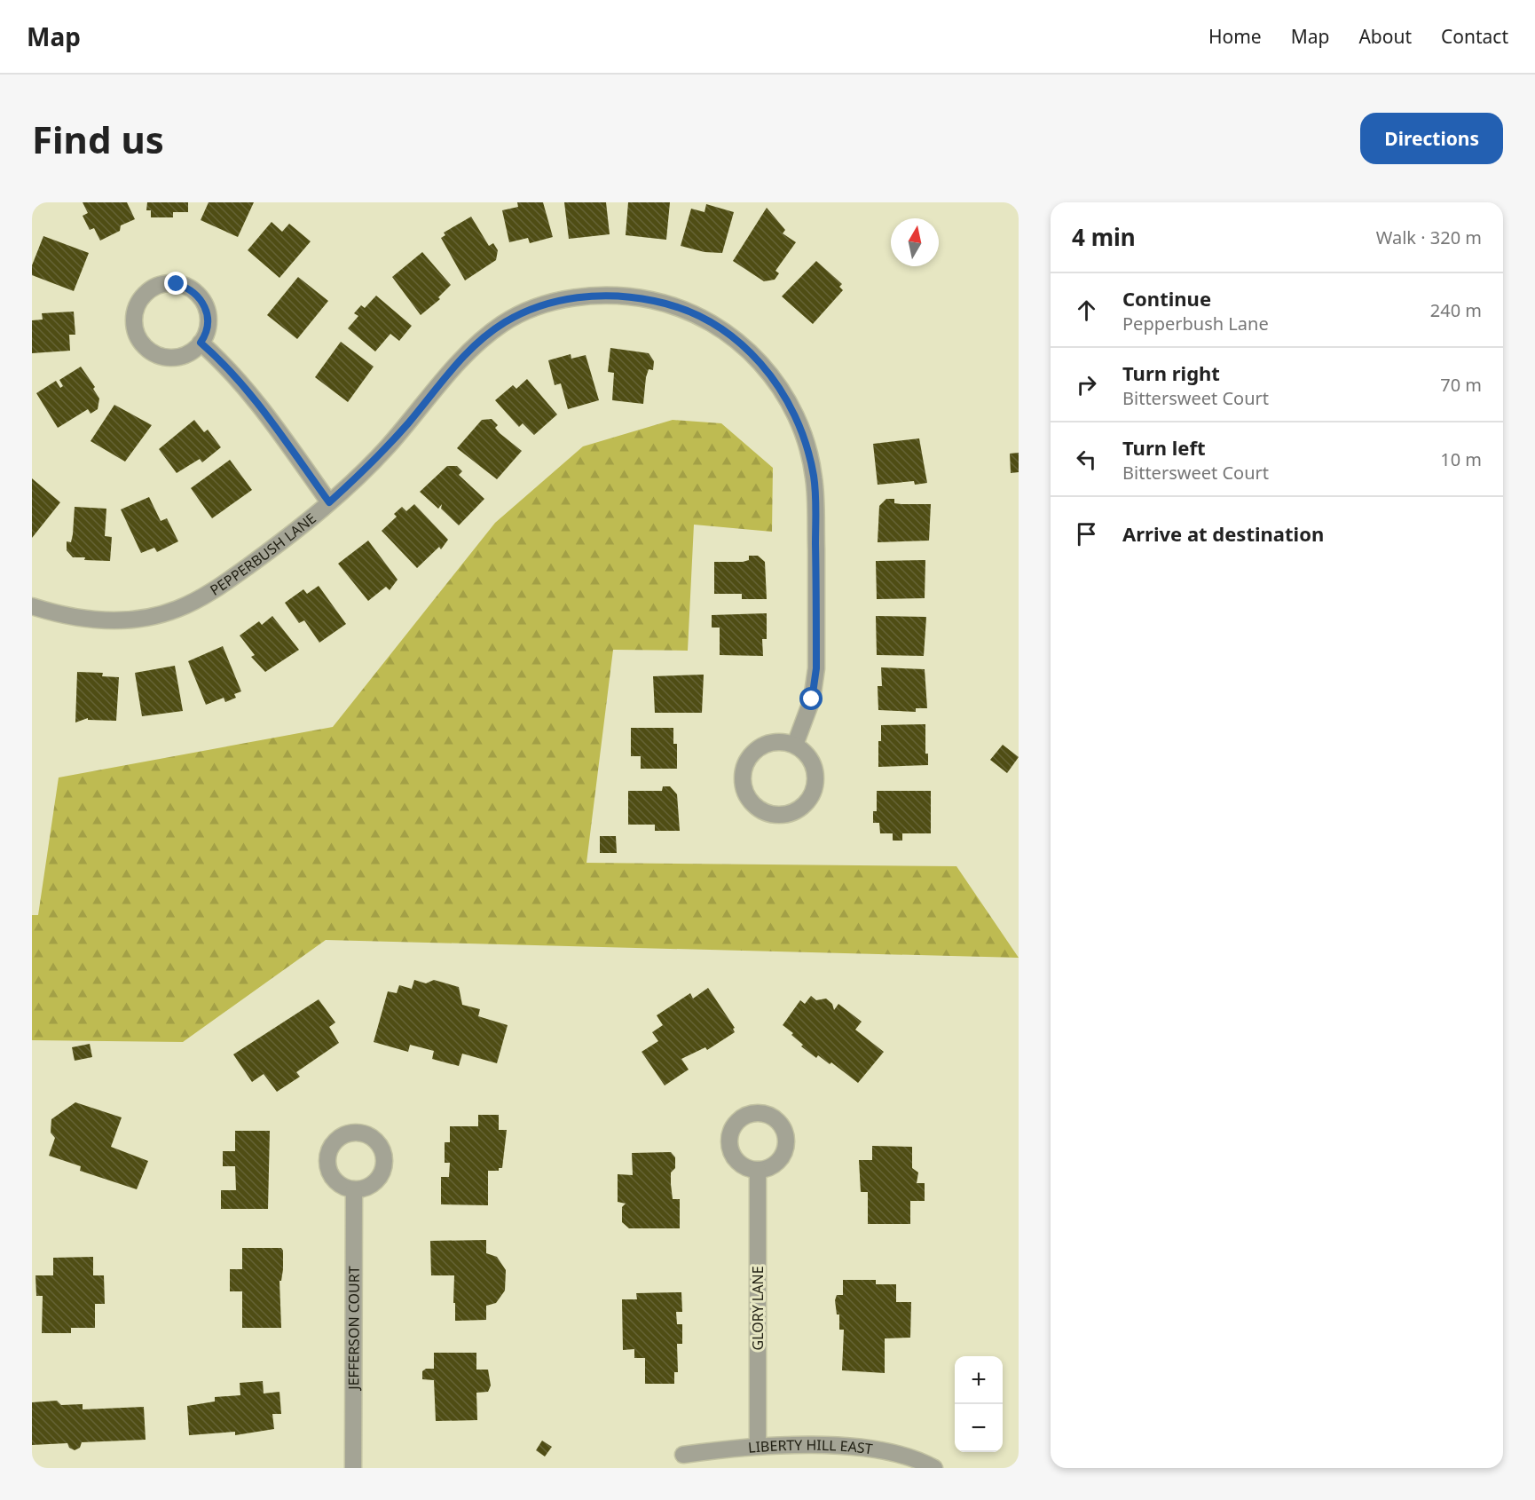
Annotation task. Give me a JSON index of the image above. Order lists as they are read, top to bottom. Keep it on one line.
{"streets":{"street":["PEPPERBUSH LANE","GLORY LANE","JEFFERSON COURT","LIBERTY HILL EAST"]},"crossings":[["GLORY LANE","LIBERTY HILL EAST"]],"north":"top","page":{"header":"Map","nav":["Home","Map","About","Contact"],"buttons":"Directions","title":"Find us","heading":["4 min","Walk · 320 m"],"list":[["Continue","Pepperbush Lane","240 m"],["Turn right","Bittersweet Court","70 m"],["Turn left","Bittersweet Court","10 m"],"Arrive at destination"],"map_buttons":["+","−"]}}
